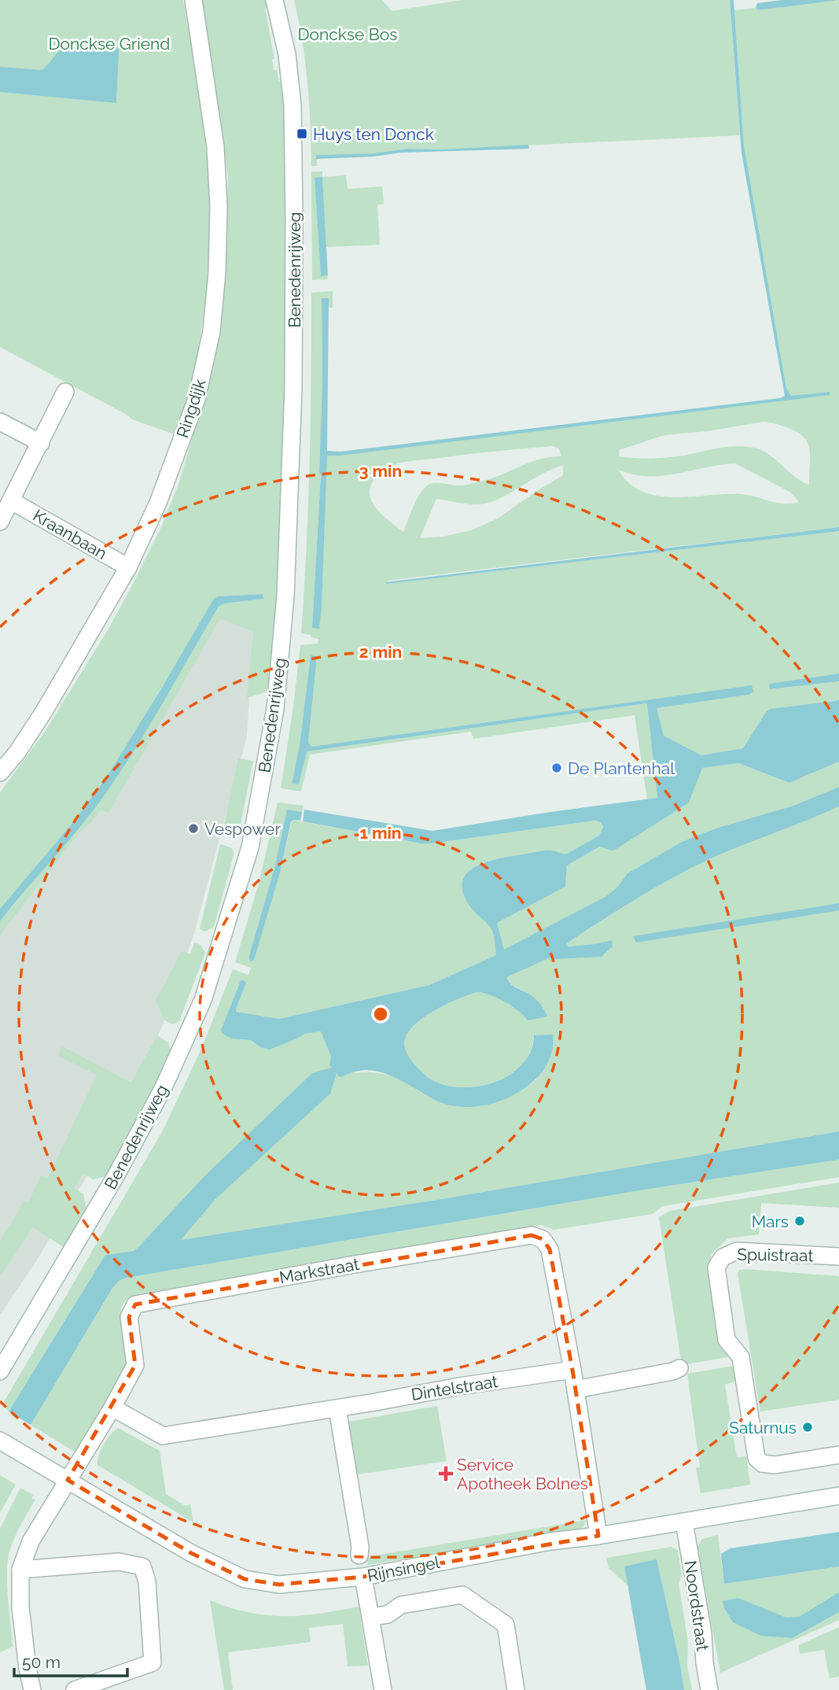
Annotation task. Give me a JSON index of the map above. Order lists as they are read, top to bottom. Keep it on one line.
{"streets":{"street":["Benedenrijweg","Ringdijk","Kraanbaan","Spuistraat","Markstraat","Dintelstraat","Rijnsingel","Noordstraat"]},"crossings":[["Ringdijk","Kraanbaan"],["Markstraat","Dintelstraat"],["Markstraat","Rijnsingel"],["Rijnsingel","Noordstraat"]],"parks":["Donckse Bos","Donckse Griend"],"places":{"transit":["Huys ten Donck"],"other":["De Plantenhal","Vespower","Mars","Saturnus"],"health":["Service Apotheek Bolnes"]},"scale_bar":"50 m","rings":["3 min","2 min","1 min"]}
